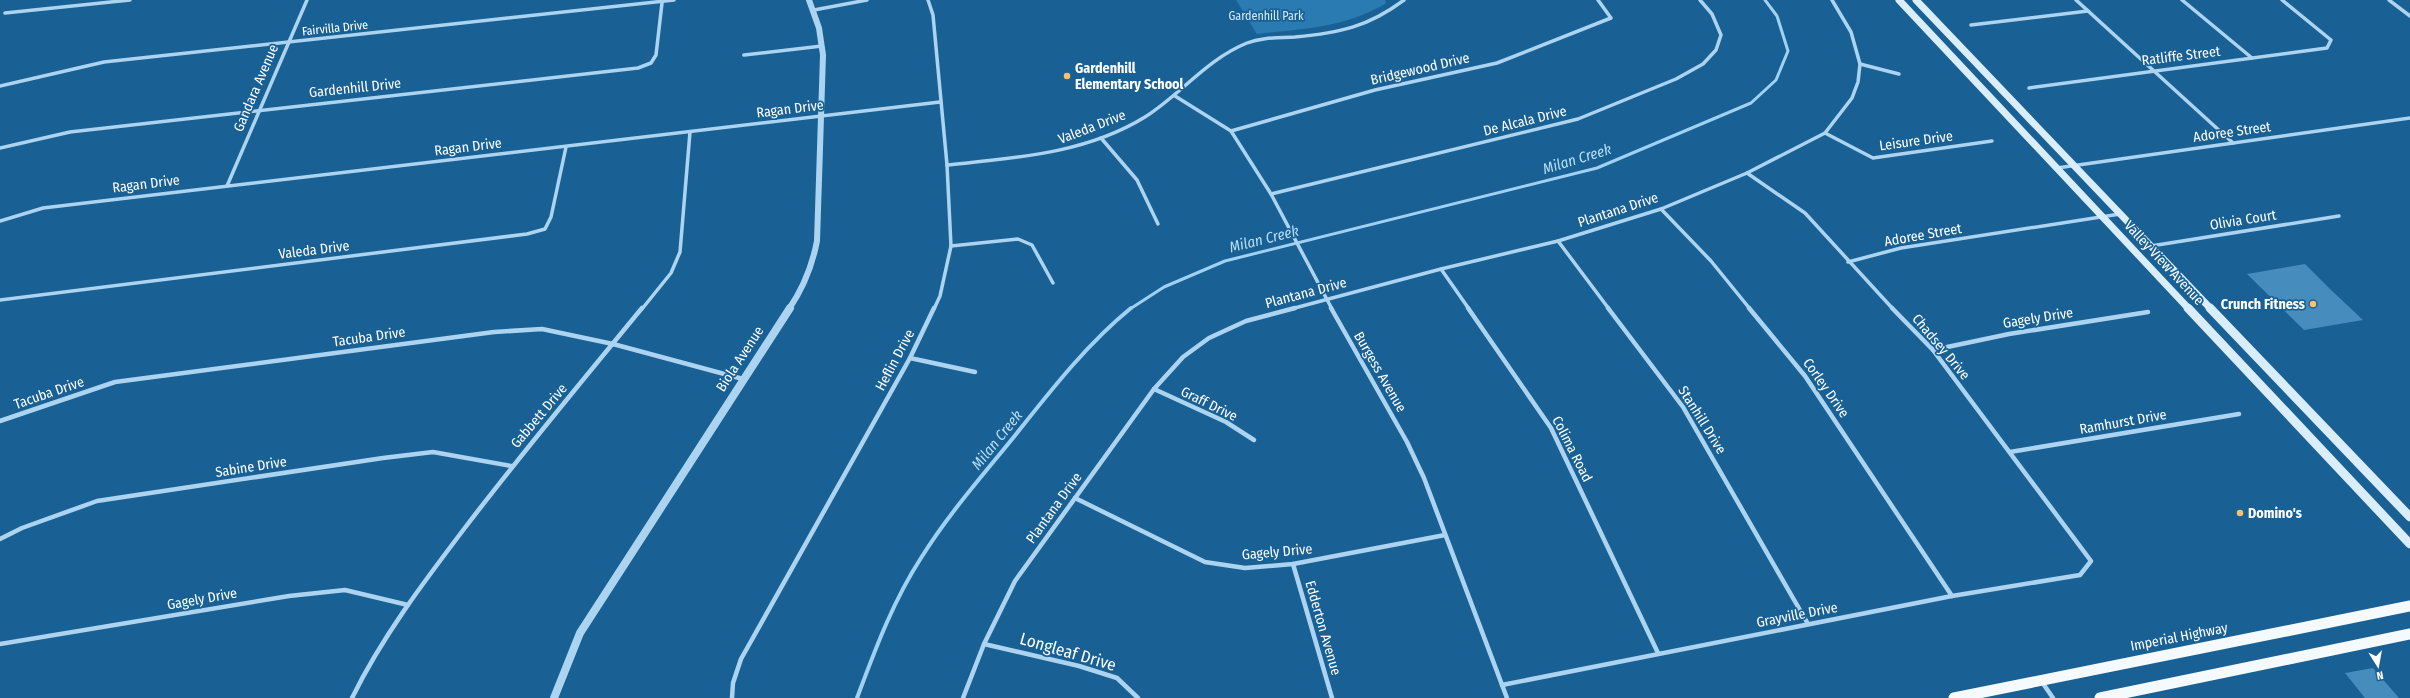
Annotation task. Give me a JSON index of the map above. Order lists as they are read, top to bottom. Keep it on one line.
{"streets":{"main road":["Valley View Avenue","Imperial Highway"],"street":["Fairvilla Drive","Ratliffe Street","Bridgewood Drive","Gandara Avenue","Gardenhill Drive","Ragan Drive","De Alcala Drive","Valeda Drive","Adoree Street","Leisure Drive","Plantana Drive","Olivia Court","Gagely Drive","Tacuba Drive","Chadsey Drive","Biola Avenue","Heflin Drive","Burgess Avenue","Corley Drive","Graff Drive","Gabbett Drive","Stanhill Drive","Ramhurst Drive","Colima Road","Sabine Drive","Grayville Drive","Edderton Avenue","Longleaf Drive"]},"crossings":[["Fairvilla Drive","Gandara Avenue"],["Fairvilla Drive","Gardenhill Drive"],["Bridgewood Drive","Burgess Avenue"],["Gandara Avenue","Gardenhill Drive"],["Gandara Avenue","Ragan Drive"],["Ragan Drive","Valeda Drive"],["Ragan Drive","Biola Avenue"],["Ragan Drive","Heflin Drive"],["Ragan Drive","Gabbett Drive"],["De Alcala Drive","Burgess Avenue"],["Valeda Drive","Heflin Drive"],["Valeda Drive","Burgess Avenue"],["Adoree Street","Valley View Avenue"],["Adoree Street","Chadsey Drive"],["Leisure Drive","Plantana Drive"],["Plantana Drive","Gagely Drive"],["Plantana Drive","Chadsey Drive"],["Plantana Drive","Burgess Avenue"],["Plantana Drive","Corley Drive"],["Plantana Drive","Graff Drive"],["Plantana Drive","Stanhill Drive"],["Plantana Drive","Colima Road"],["Plantana Drive","Longleaf Drive"],["Olivia Court","Valley View Avenue"],["Gagely Drive","Chadsey Drive"],["Gagely Drive","Burgess Avenue"],["Gagely Drive","Gabbett Drive"],["Gagely Drive","Edderton Avenue"],["Tacuba Drive","Biola Avenue"],["Tacuba Drive","Gabbett Drive"],["Chadsey Drive","Ramhurst Drive"],["Chadsey Drive","Grayville Drive"],["Burgess Avenue","Grayville Drive"],["Corley Drive","Grayville Drive"],["Gabbett Drive","Sabine Drive"],["Stanhill Drive","Grayville Drive"],["Colima Road","Grayville Drive"]],"water":["Milan Creek"],"parks":["Gardenhill Park"],"places":["Gardenhill Elementary School","Crunch Fitness","Domino's"],"north":"bottom"}
